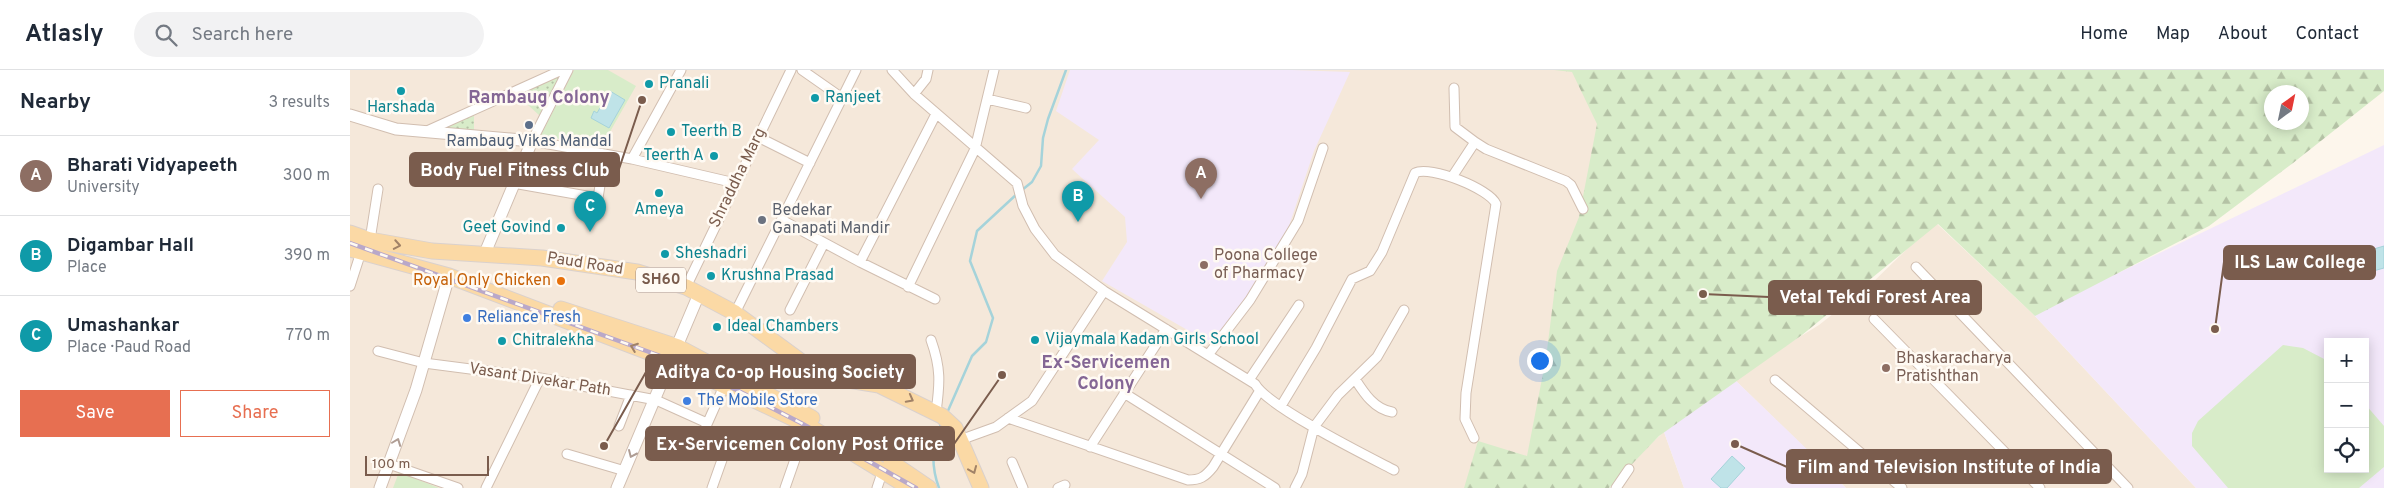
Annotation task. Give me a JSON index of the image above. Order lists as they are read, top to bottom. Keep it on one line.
{"streets":{"main road":["Paud Road","SH60"],"street":["Shraddha Marg","Vasant Divekar Path"]},"crossings":[["Shraddha Marg","Paud Road"]],"districts":["Rambaug Colony","Ex-Servicemen Colony"],"places":["Pranali","Harshada","Ranjeet","Body Fuel Fitness Club","Rambaug Vikas Mandal","Teerth B","Teerth A","Ameya","Bedekar Ganapati Mandir","Geet Govind","Sheshadri","Poona College of Pharmacy","Krushna Prasad","Royal Only Chicken","Vetal Tekdi Forest Area","Reliance Fresh","Ideal Chambers","ILS Law College","Vijaymala Kadam Girls School","Chitralekha","Bhaskaracharya Pratishthan","Ex-Servicemen Colony Post Office","The Mobile Store","Film and Television Institute of India","Aditya Co-op Housing Society"],"scale_bar":"100 m","north":"top right","page":{"header":"Atlasly","search":"Search here","nav":["Home","Map","About","Contact"],"heading":["Nearby","3 results"],"list":[{"mark":"A","name":"Bharati Vidyapeeth","note":"University","value":"300 m"},{"mark":"B","name":"Digambar Hall","note":"Place","value":"390 m"},{"mark":"C","name":"Umashankar","note":"Place · Paud Road","value":"770 m"}],"pins":["A","B","C"],"map_buttons":["+","−"],"buttons":["Save","Share"],"scale":"100 m"}}
